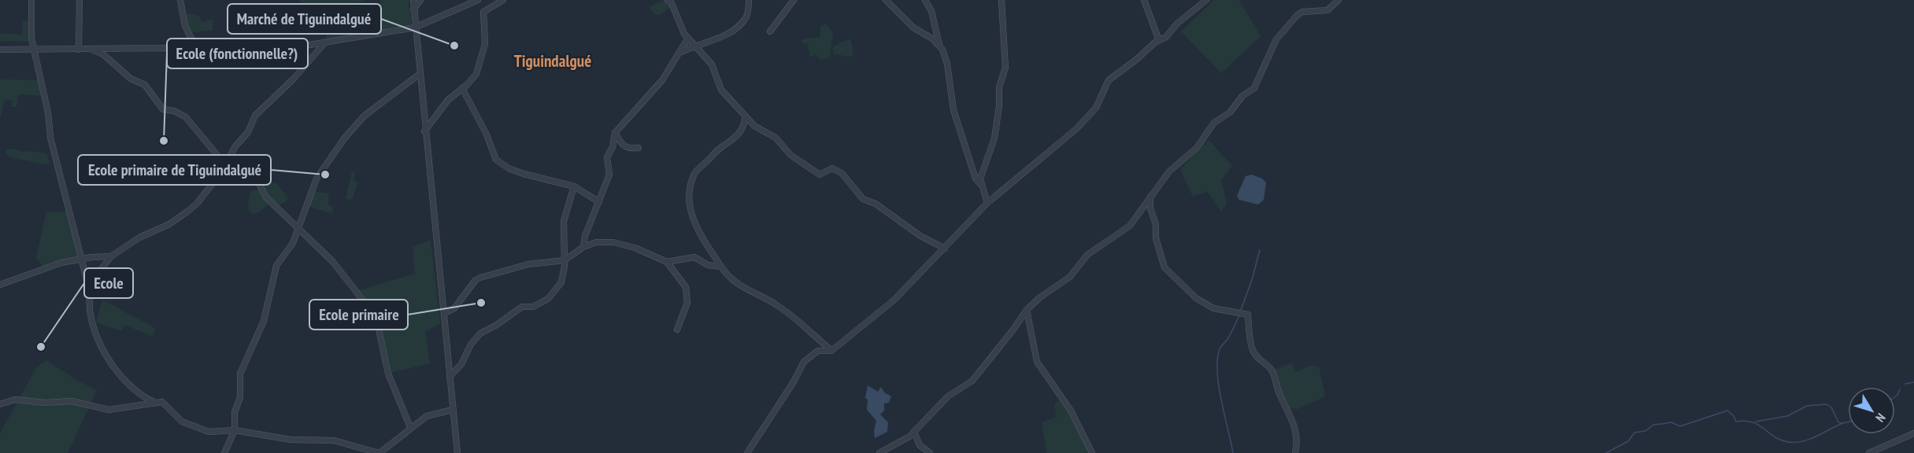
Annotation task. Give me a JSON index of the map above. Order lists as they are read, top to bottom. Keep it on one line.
{"districts":["Tiguindalgué"],"places":["Marché de Tiguindalgué","Ecole (fonctionnelle?)","Ecole primaire de Tiguindalgué","Ecole primaire","Ecole"],"north":"bottom right"}
